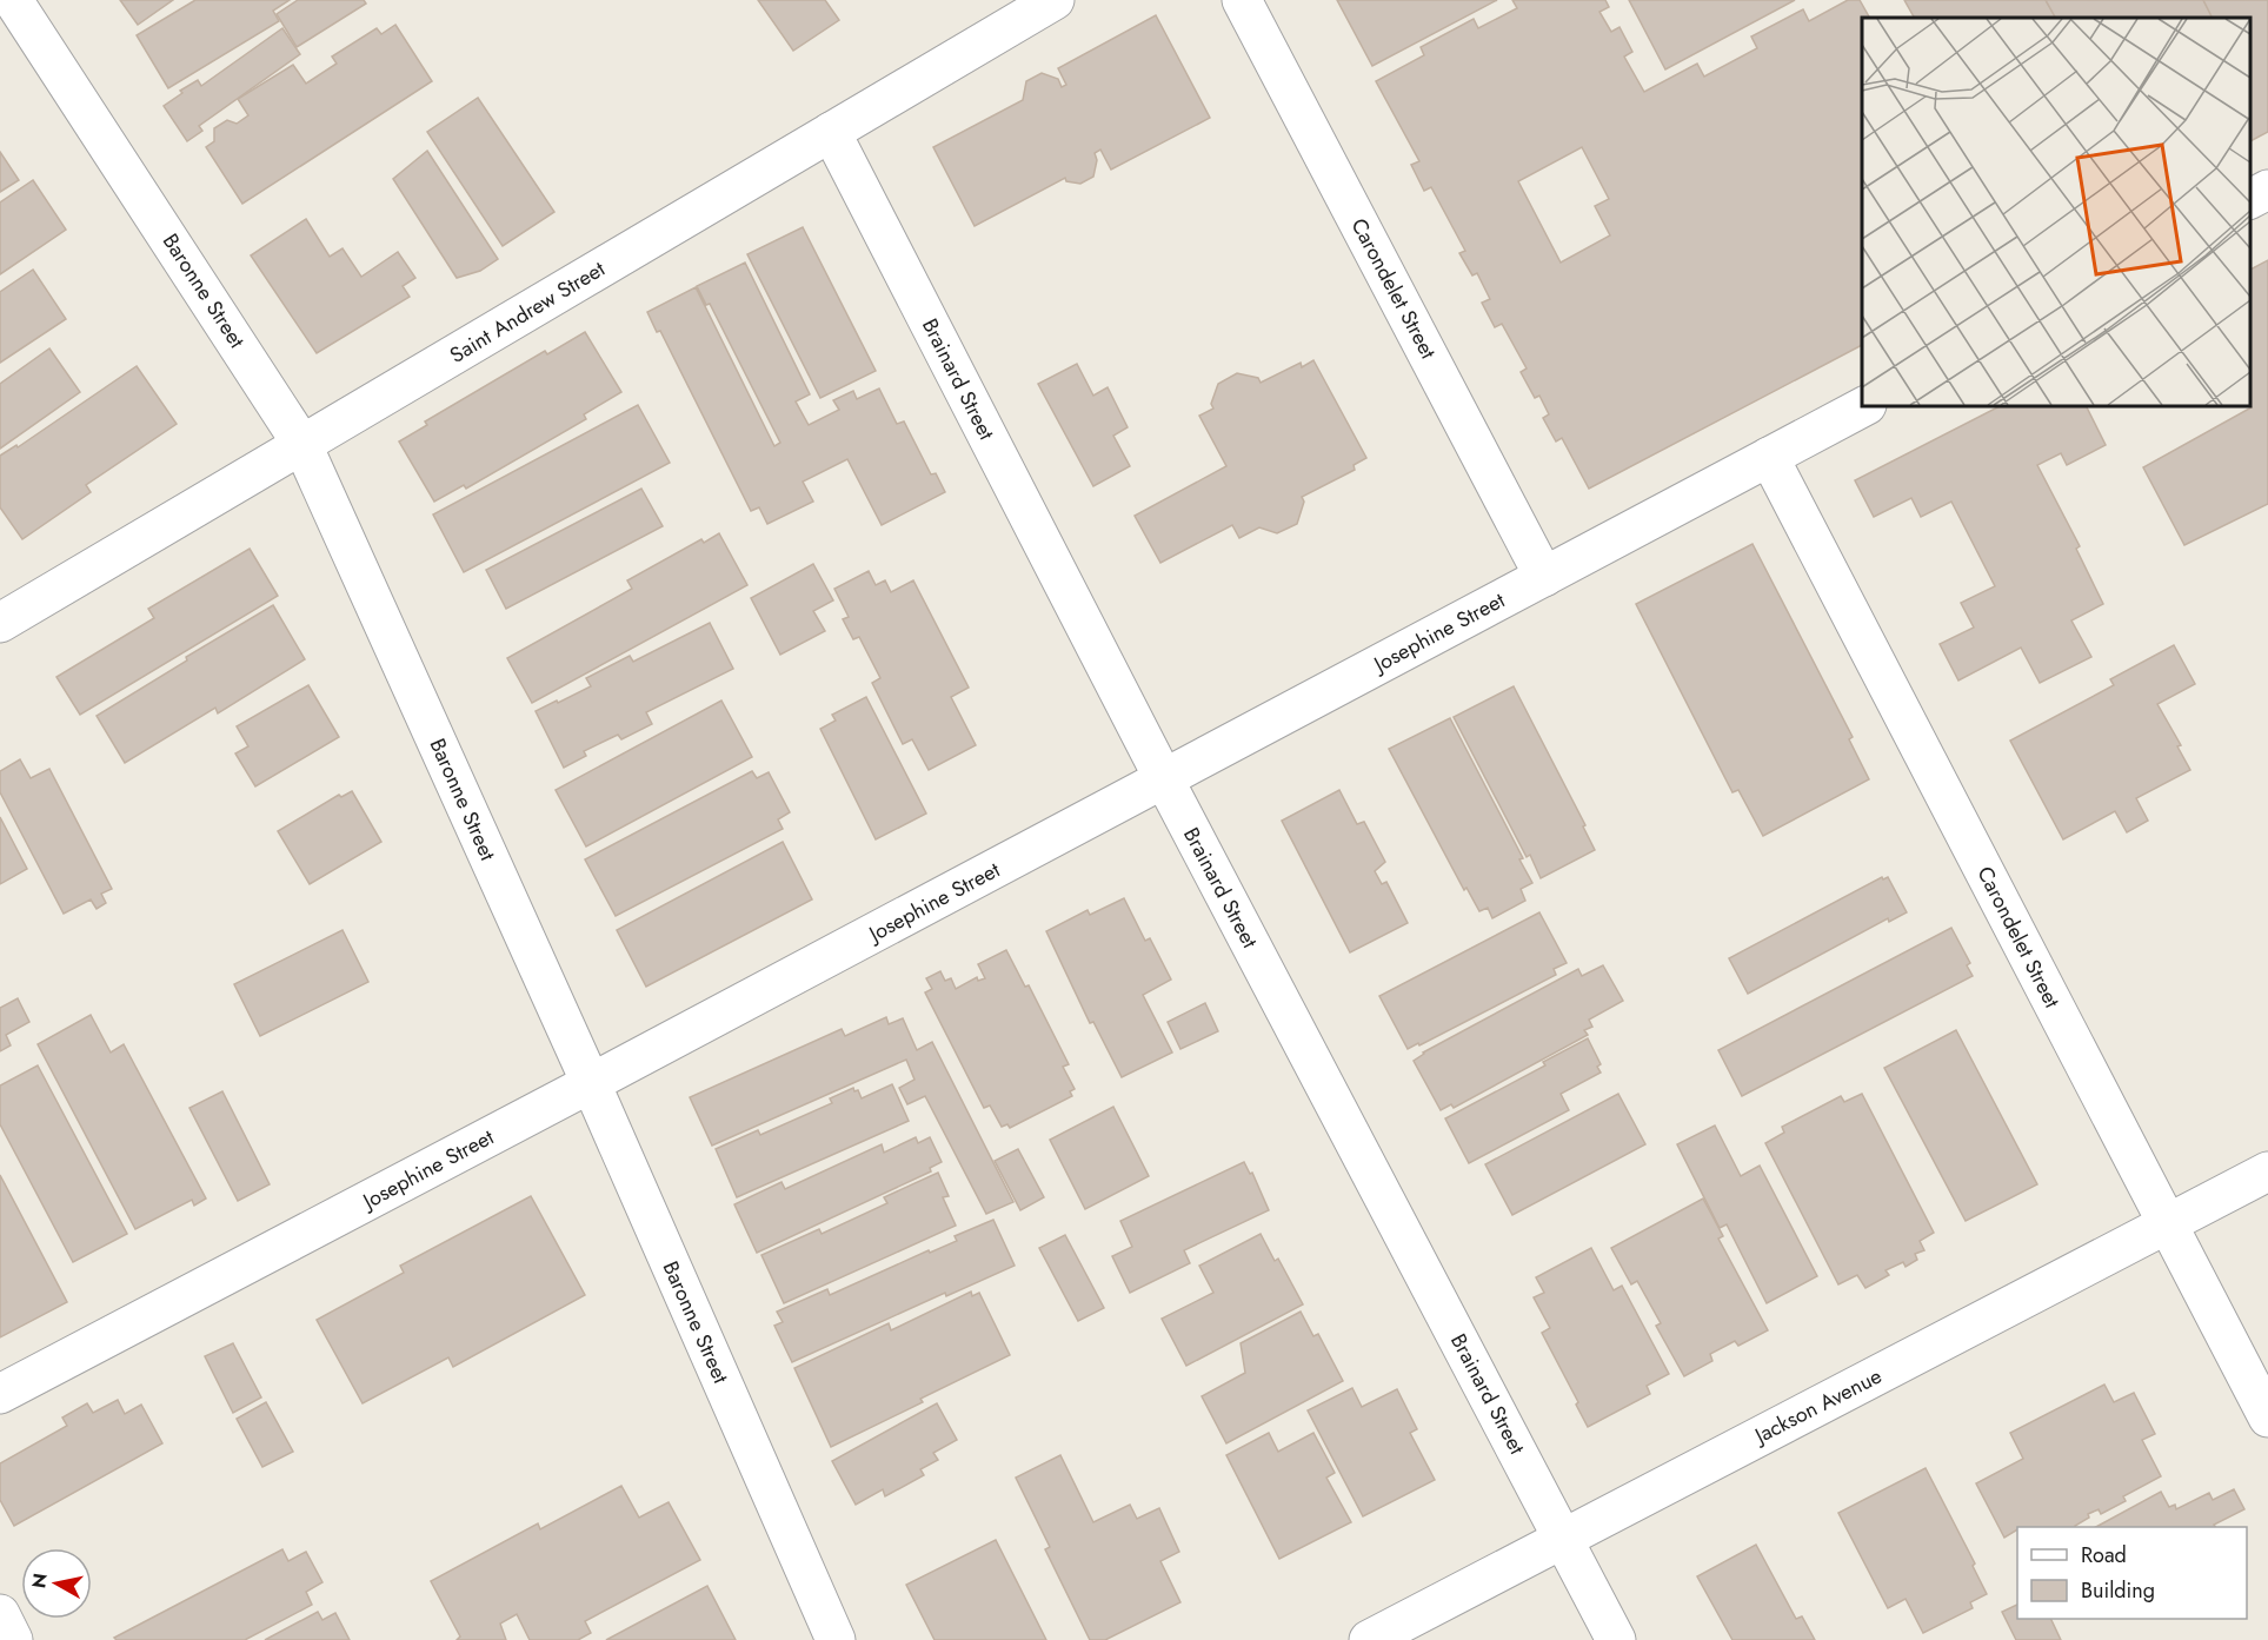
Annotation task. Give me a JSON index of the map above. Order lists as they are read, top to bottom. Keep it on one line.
{"streets":{"street":["Carondelet Street","Baronne Street","Saint Andrew Street","Brainard Street","Josephine Street","Jackson Avenue"]},"crossings":[["Carondelet Street","Josephine Street"],["Carondelet Street","Jackson Avenue"],["Baronne Street","Saint Andrew Street"],["Baronne Street","Josephine Street"],["Saint Andrew Street","Brainard Street"],["Brainard Street","Josephine Street"],["Brainard Street","Jackson Avenue"]],"legend":["Road","Building"],"north":"left"}
